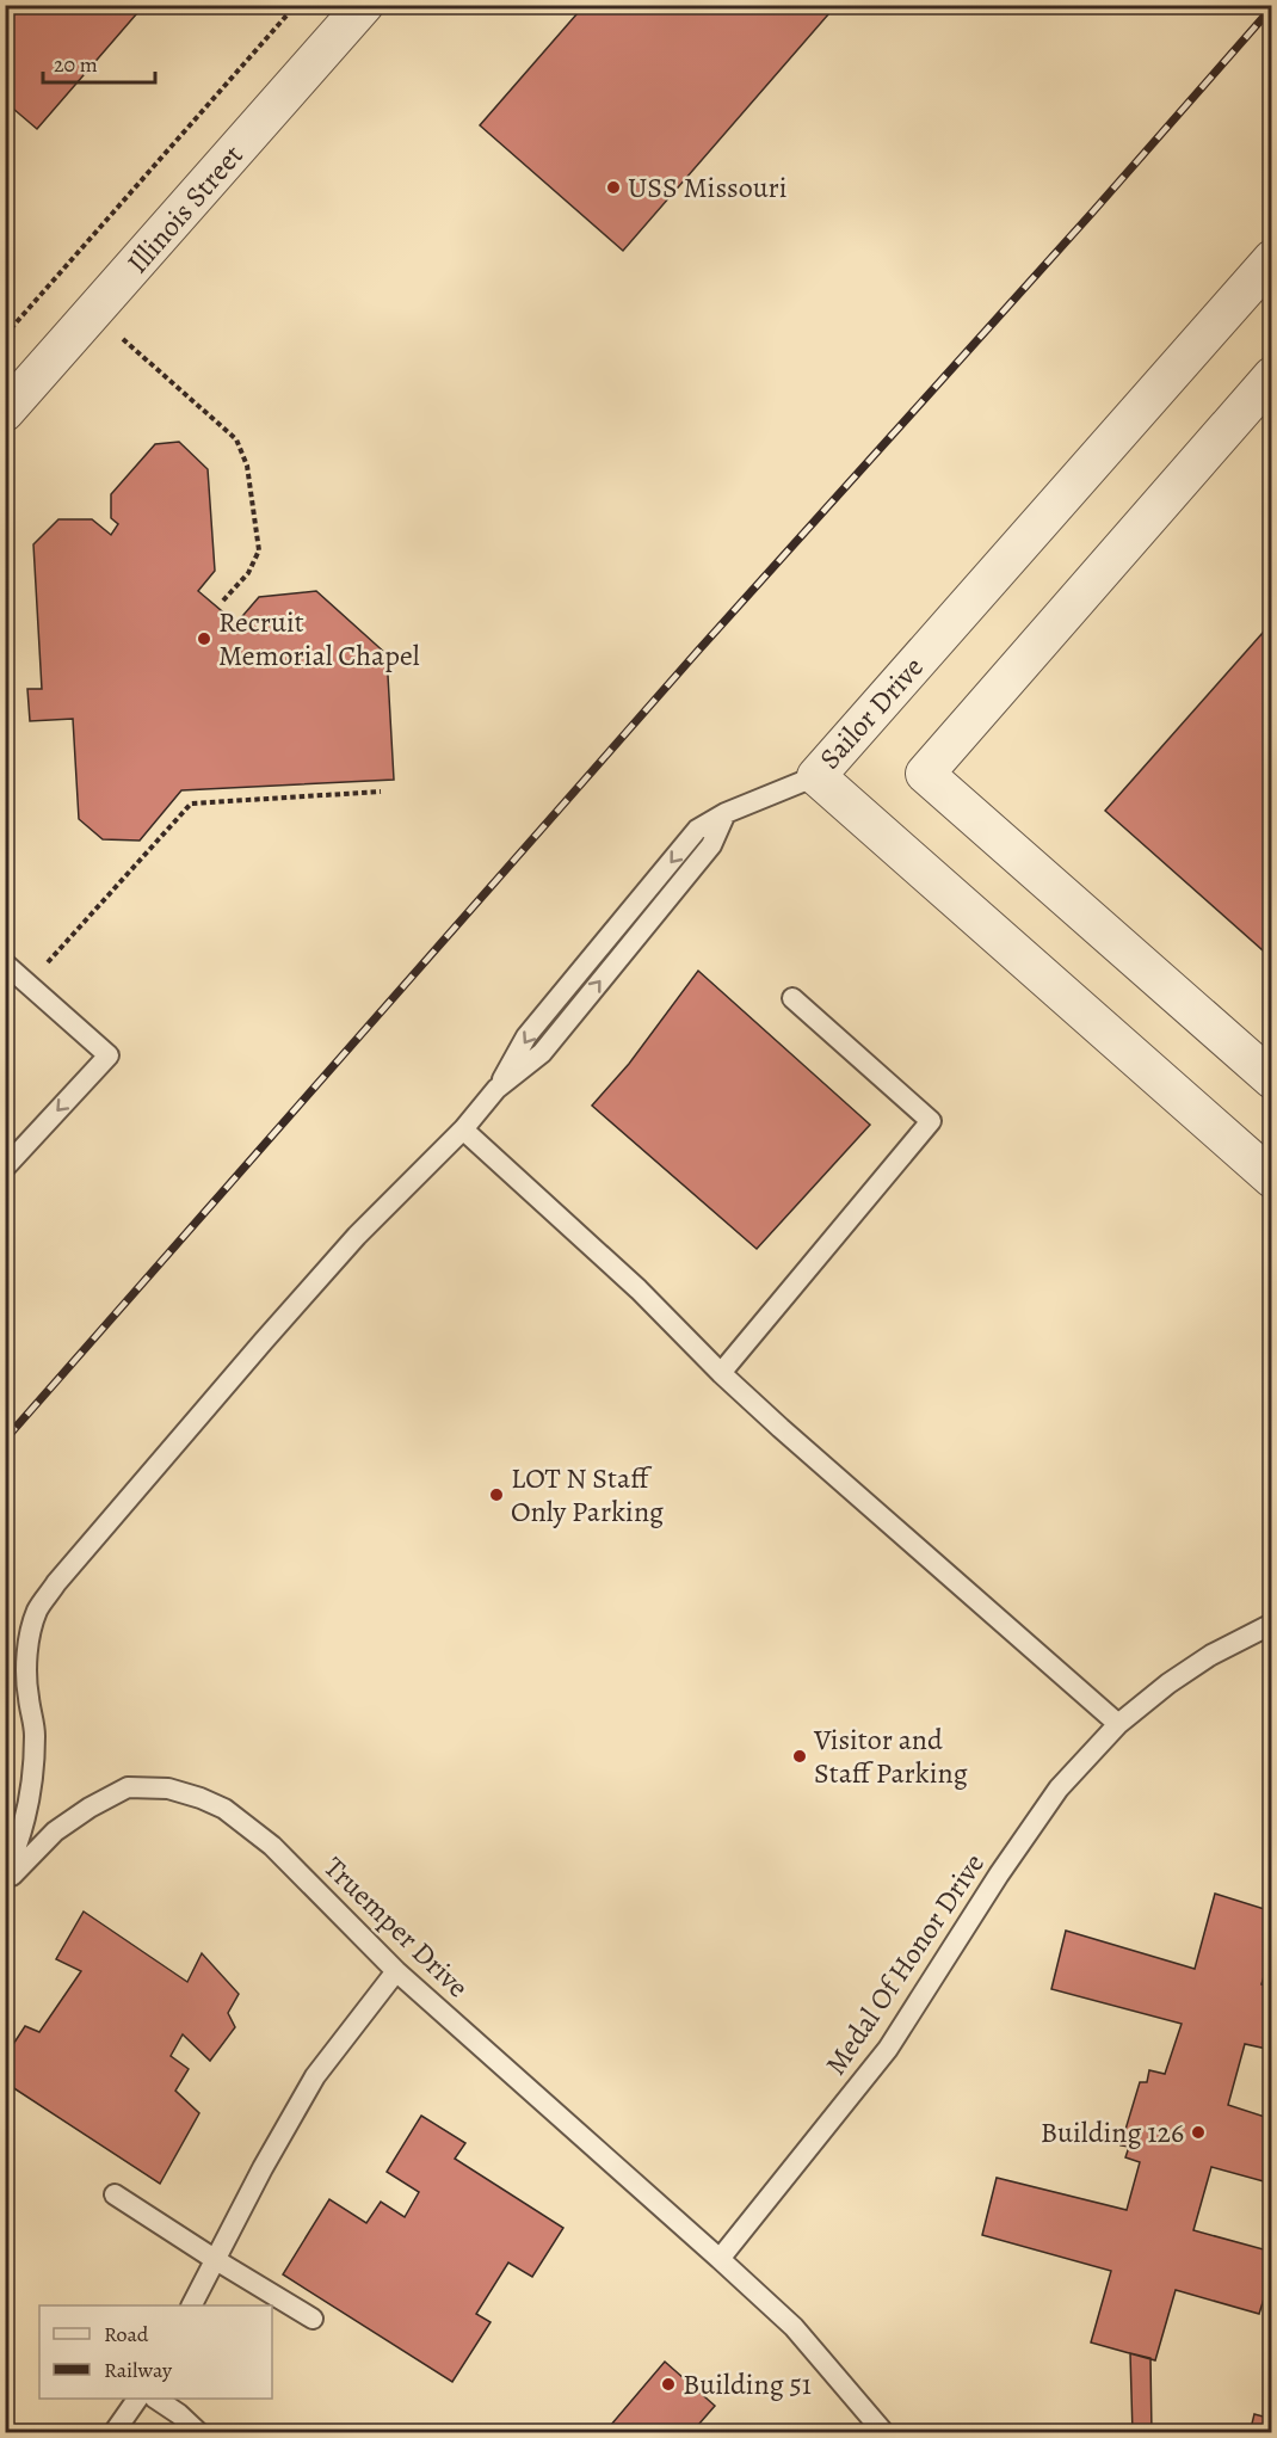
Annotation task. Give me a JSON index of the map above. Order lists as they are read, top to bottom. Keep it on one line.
{"streets":{"street":["Illinois Street","Sailor Drive"],"lane":["Truemper Drive","Medal Of Honor Drive"]},"crossings":[["Truemper Drive","Medal Of Honor Drive"]],"places":["USS Missouri","Recruit Memorial Chapel","LOT N Staff Only Parking","Visitor and Staff Parking","Building 126","Building 51"],"legend":["Road","Railway"],"scale_bar":"20 m"}
